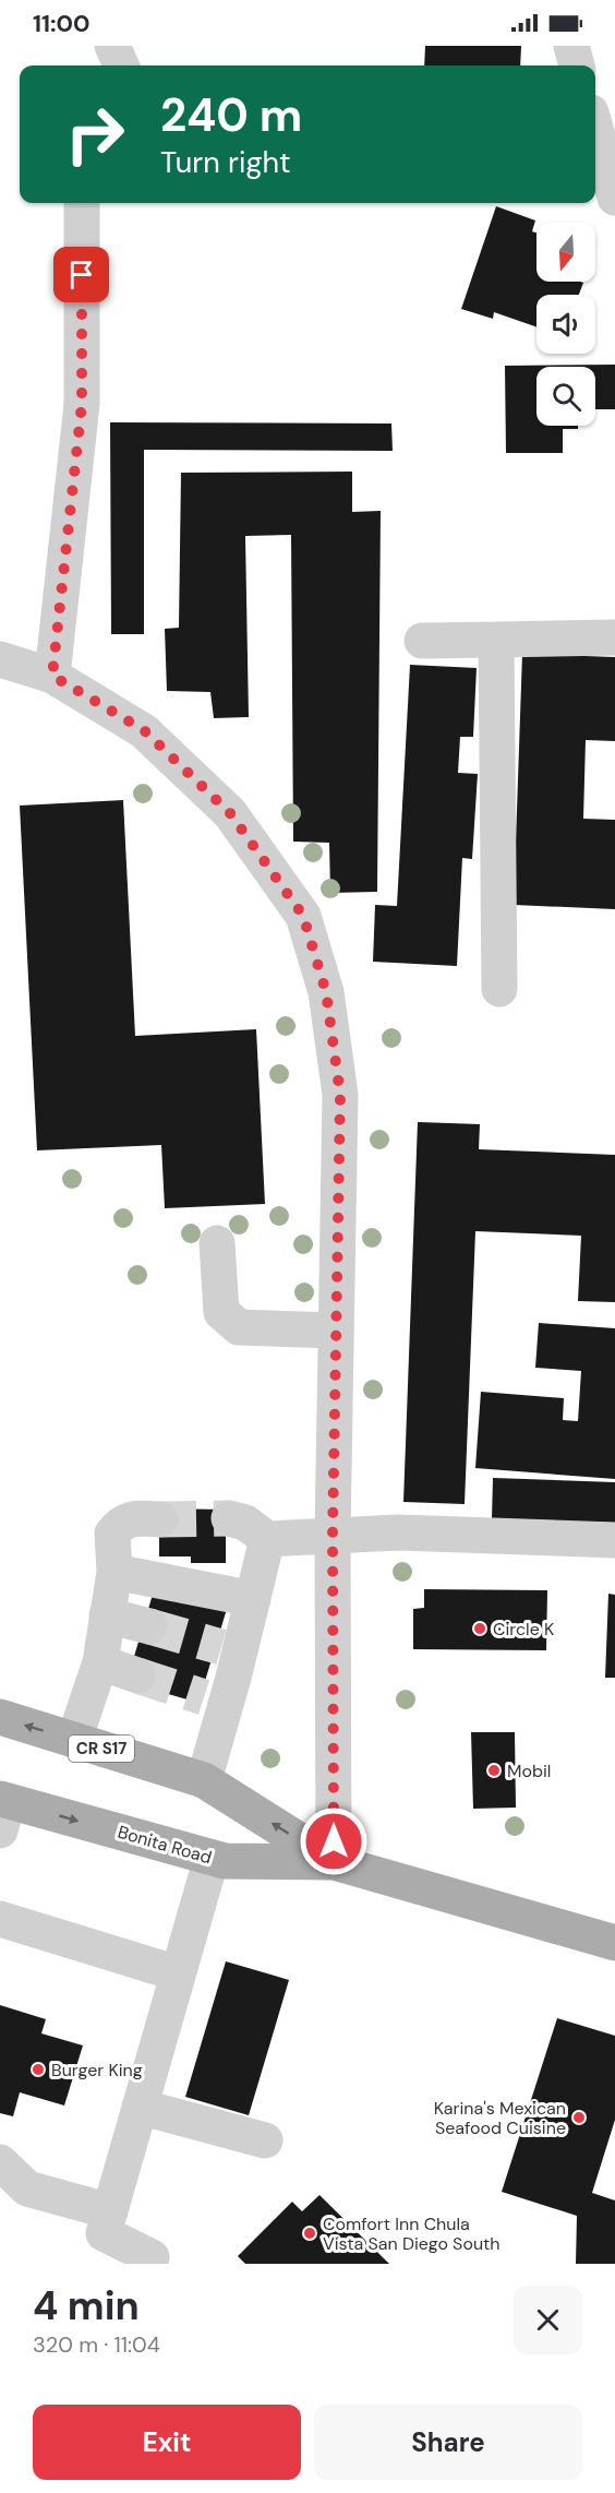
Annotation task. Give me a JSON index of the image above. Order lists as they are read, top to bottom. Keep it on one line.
{"streets":{"main road":["CR S17","Bonita Road"]},"places":["Circle K","Mobil","Burger King","Karina's Mexican Seafood Cuisine","Comfort Inn Chula Vista San Diego South"],"north":"bottom","page":{"status":"11:00","turn":["240 m","Turn right"],"heading":["4 min","320 m · 11:04"],"buttons":["Exit","Share"]}}
